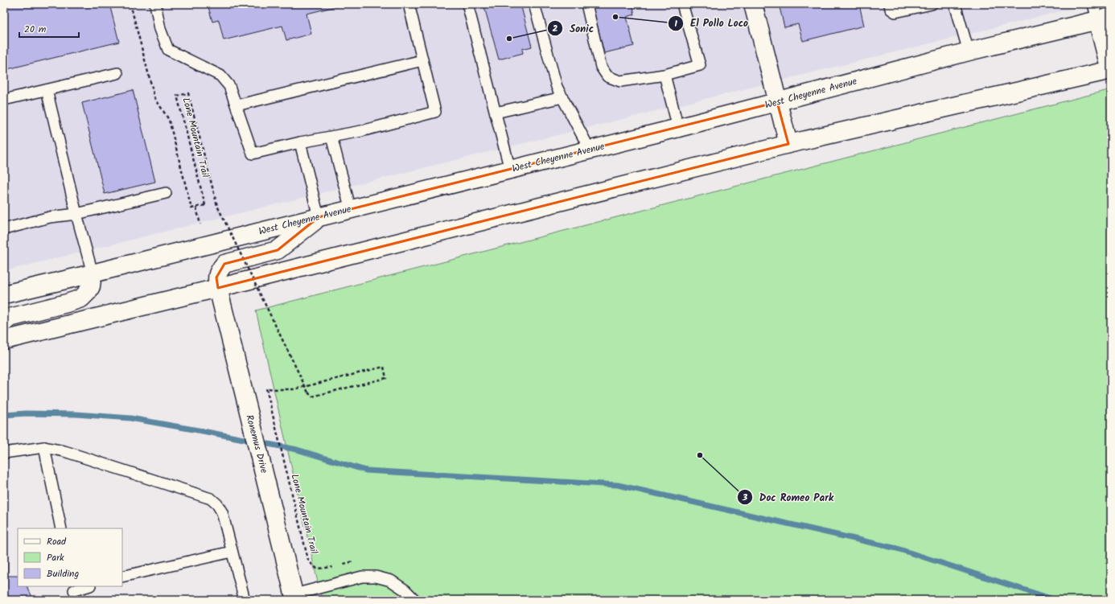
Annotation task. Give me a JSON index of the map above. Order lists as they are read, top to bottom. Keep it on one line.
{"streets":{"main road":["West Cheyenne Avenue","Ronemus Drive"],"path":["Lone Mountain Trail"]},"crossings":[["West Cheyenne Avenue","Ronemus Drive"]],"places":["El Pollo Loco","Sonic","Doc Romeo Park"],"legend":["Road","Park","Building"],"scale_bar":"20 m"}
